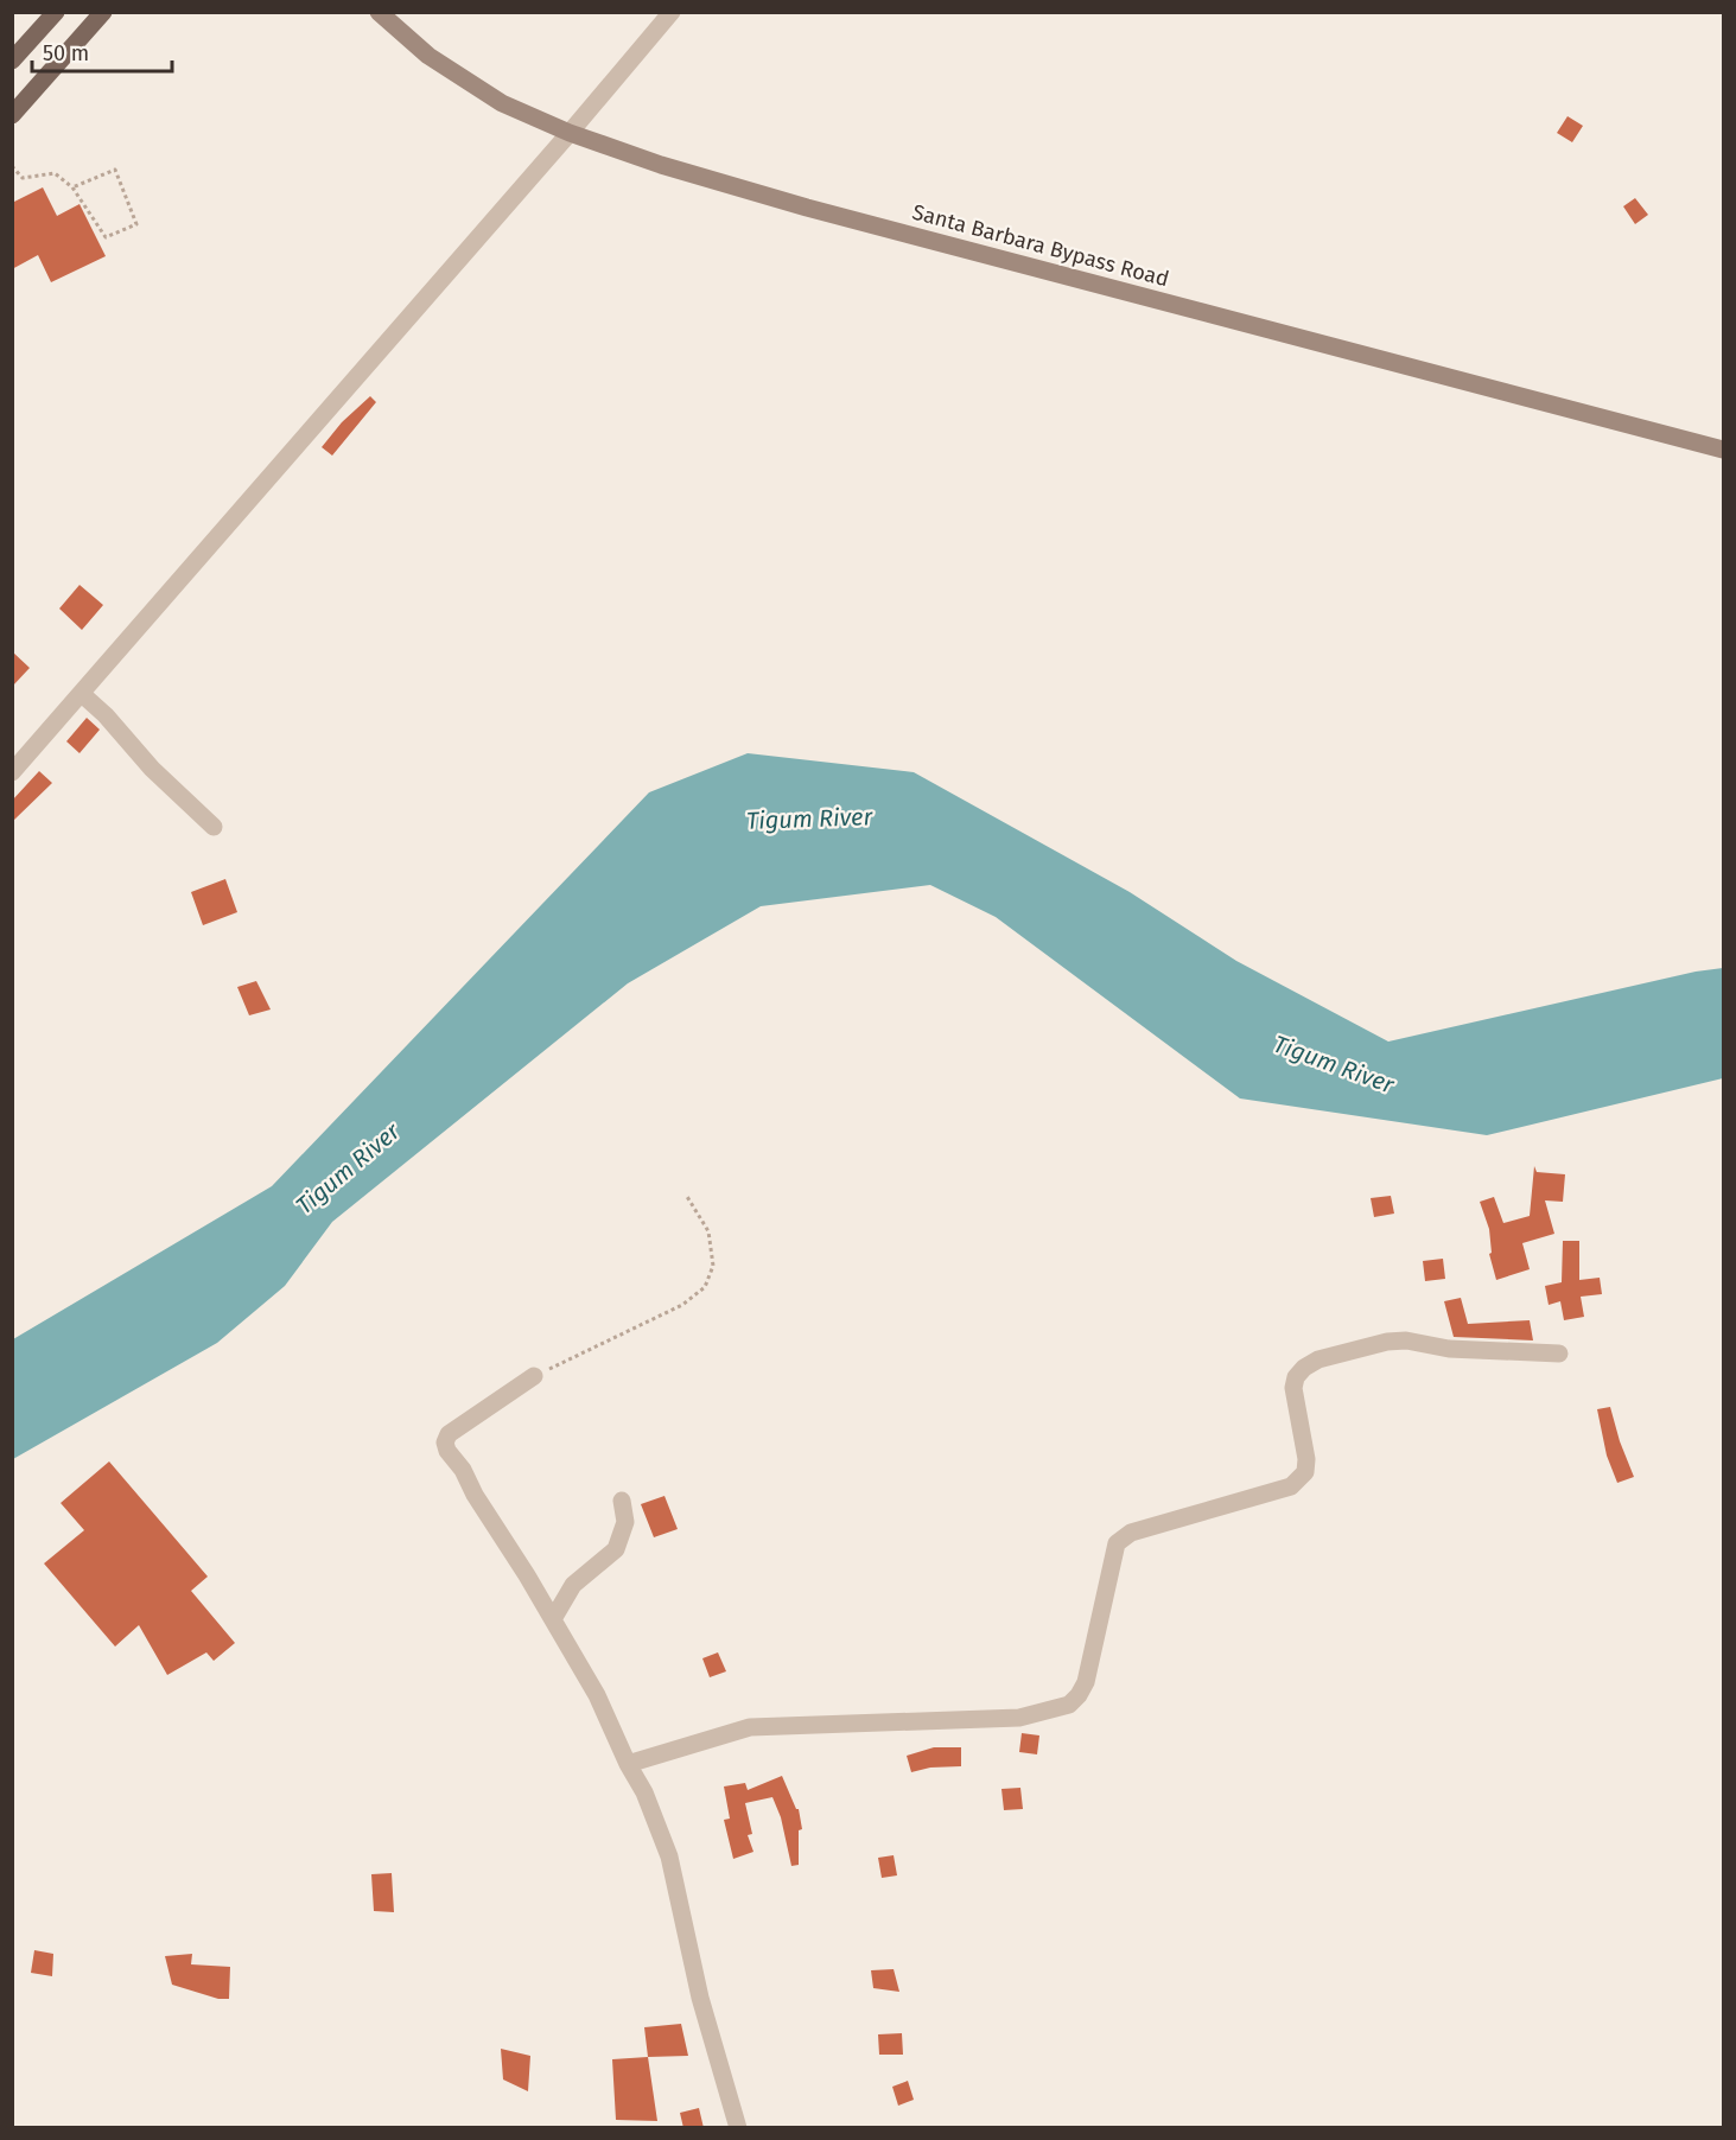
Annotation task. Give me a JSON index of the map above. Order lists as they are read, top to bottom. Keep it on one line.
{"streets":{"main road":["Santa Barbara Bypass Road"]},"water":["Tigum River"],"scale_bar":"50 m"}
